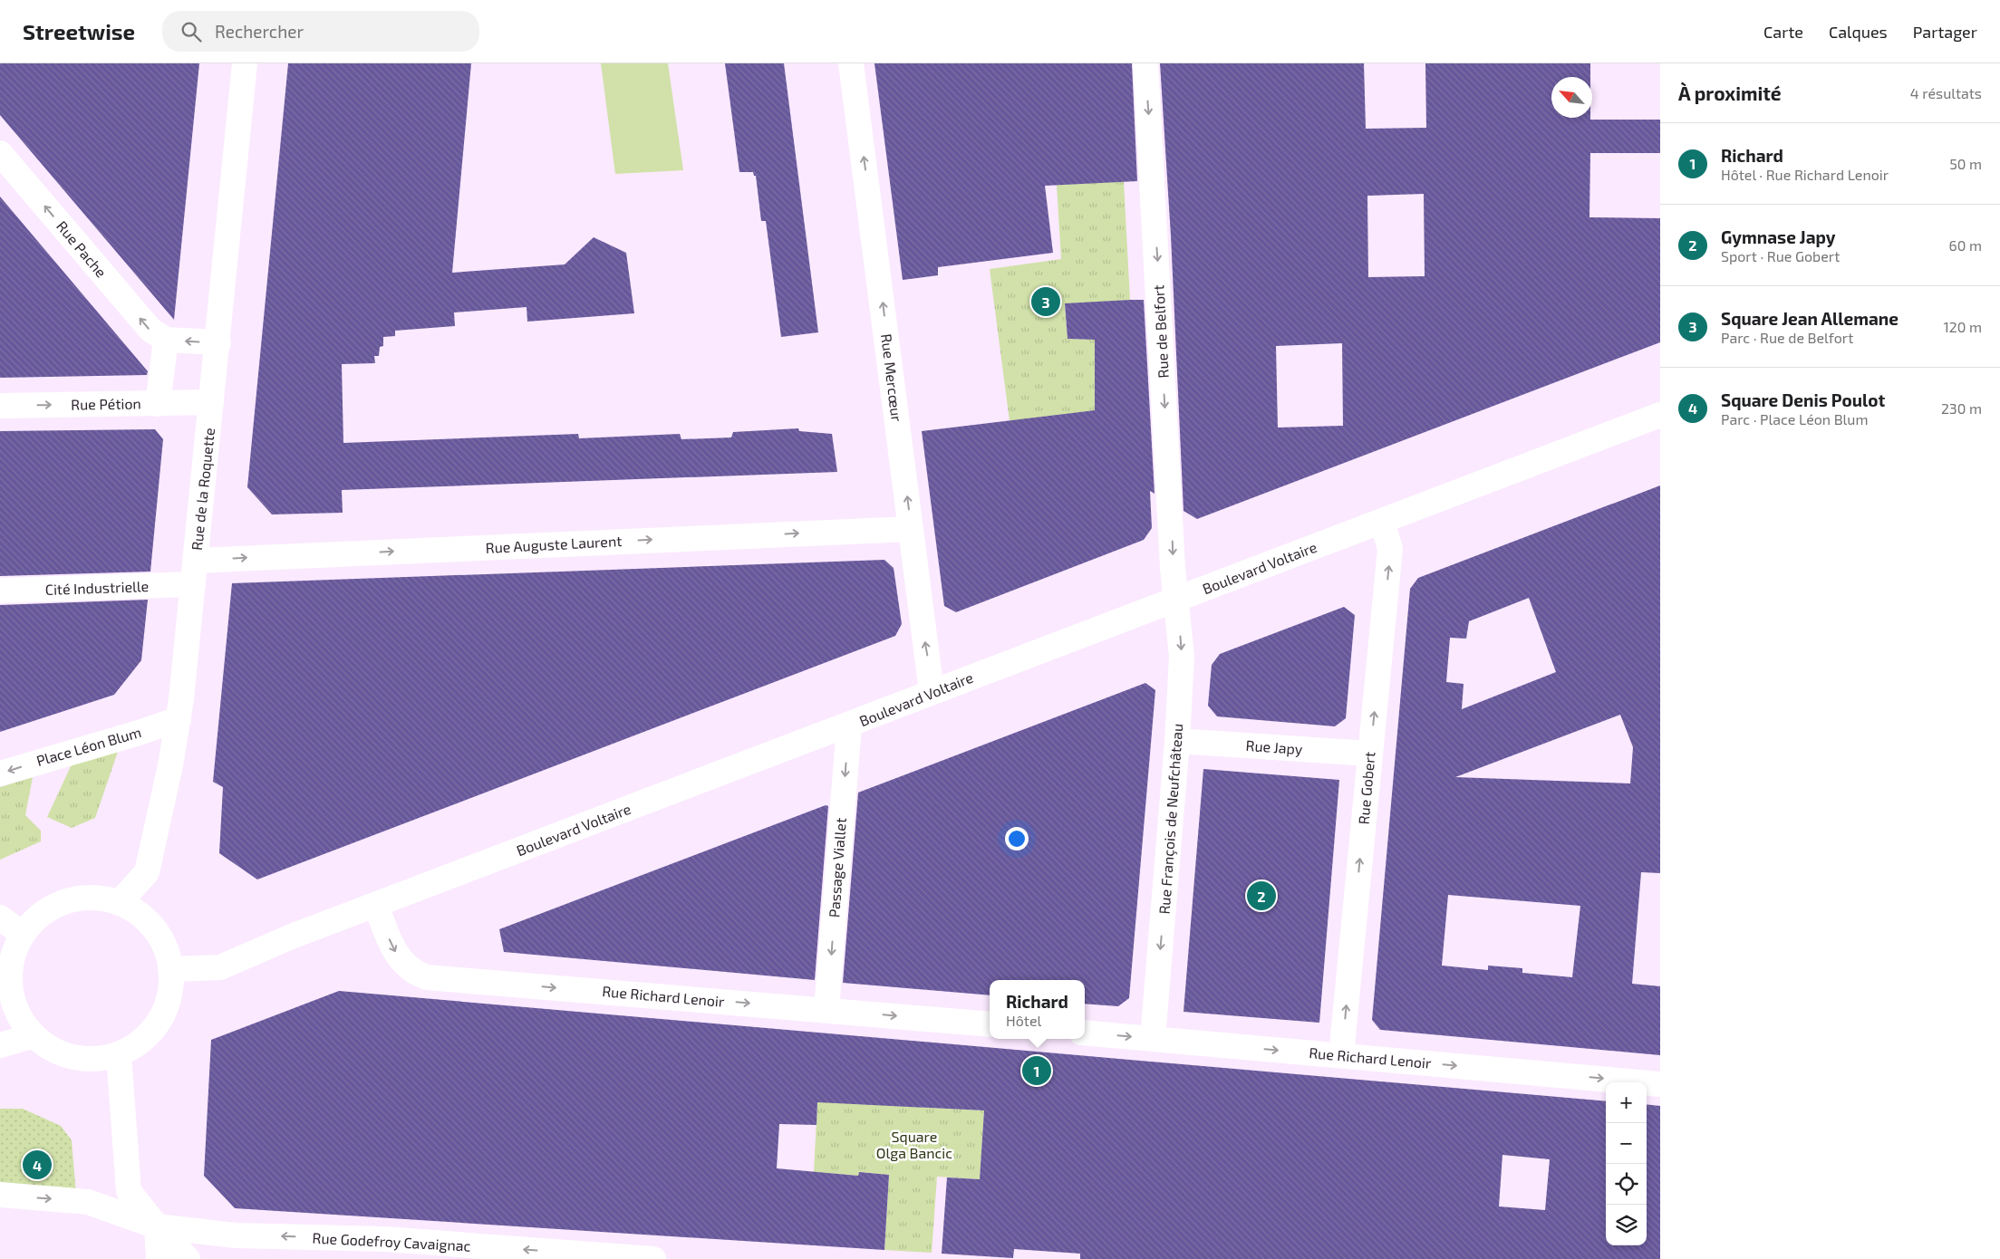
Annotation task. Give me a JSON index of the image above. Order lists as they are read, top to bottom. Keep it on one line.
{"streets":{"street":["Rue Pache","Rue de Belfort","Rue Mercœur","Rue Pétion","Rue de la Roquette","Rue Auguste Laurent","Boulevard Voltaire","Cité Industrielle","Place Léon Blum","Rue Japy","Rue Gobert","Rue François de Neufchâteau","Passage Viallet","Rue Richard Lenoir","Rue Godefroy Cavaignac"]},"crossings":[["Rue de Belfort","Boulevard Voltaire"],["Rue de Belfort","Rue François de Neufchâteau"],["Rue Mercœur","Rue Auguste Laurent"],["Rue Mercœur","Boulevard Voltaire"],["Rue Pétion","Rue de la Roquette"],["Rue de la Roquette","Rue Auguste Laurent"],["Rue de la Roquette","Boulevard Voltaire"],["Rue de la Roquette","Cité Industrielle"],["Rue de la Roquette","Place Léon Blum"],["Rue Auguste Laurent","Cité Industrielle"],["Boulevard Voltaire","Rue Gobert"],["Boulevard Voltaire","Rue François de Neufchâteau"],["Boulevard Voltaire","Passage Viallet"],["Boulevard Voltaire","Rue Richard Lenoir"],["Rue Japy","Rue Gobert"],["Rue Japy","Rue François de Neufchâteau"],["Rue Gobert","Rue Richard Lenoir"],["Rue François de Neufchâteau","Rue Richard Lenoir"],["Passage Viallet","Rue Richard Lenoir"]],"one_way":["Rue Pache","Rue de Belfort","Rue Mercœur","Rue Pétion","Rue Auguste Laurent","Rue Gobert","Rue François de Neufchâteau","Passage Viallet","Rue Richard Lenoir","Rue Godefroy Cavaignac"],"parks":["Square Olga Bancic"],"north":"top left","page":{"header":"Streetwise","search":"Rechercher","nav":["Carte","Calques","Partager"],"heading":["À proximité","4 résultats"],"list":[{"mark":"1","name":"Richard","note":"Hôtel · Rue Richard Lenoir","value":"50 m"},{"mark":"2","name":"Gymnase Japy","note":"Sport · Rue Gobert","value":"60 m"},{"mark":"3","name":"Square Jean Allemane","note":"Parc · Rue de Belfort","value":"120 m"},{"mark":"4","name":"Square Denis Poulot","note":"Parc · Place Léon Blum","value":"230 m"}],"pins":["3","2","1","4"],"popup":["Richard","Hôtel"],"map_buttons":["+","−"]}}
